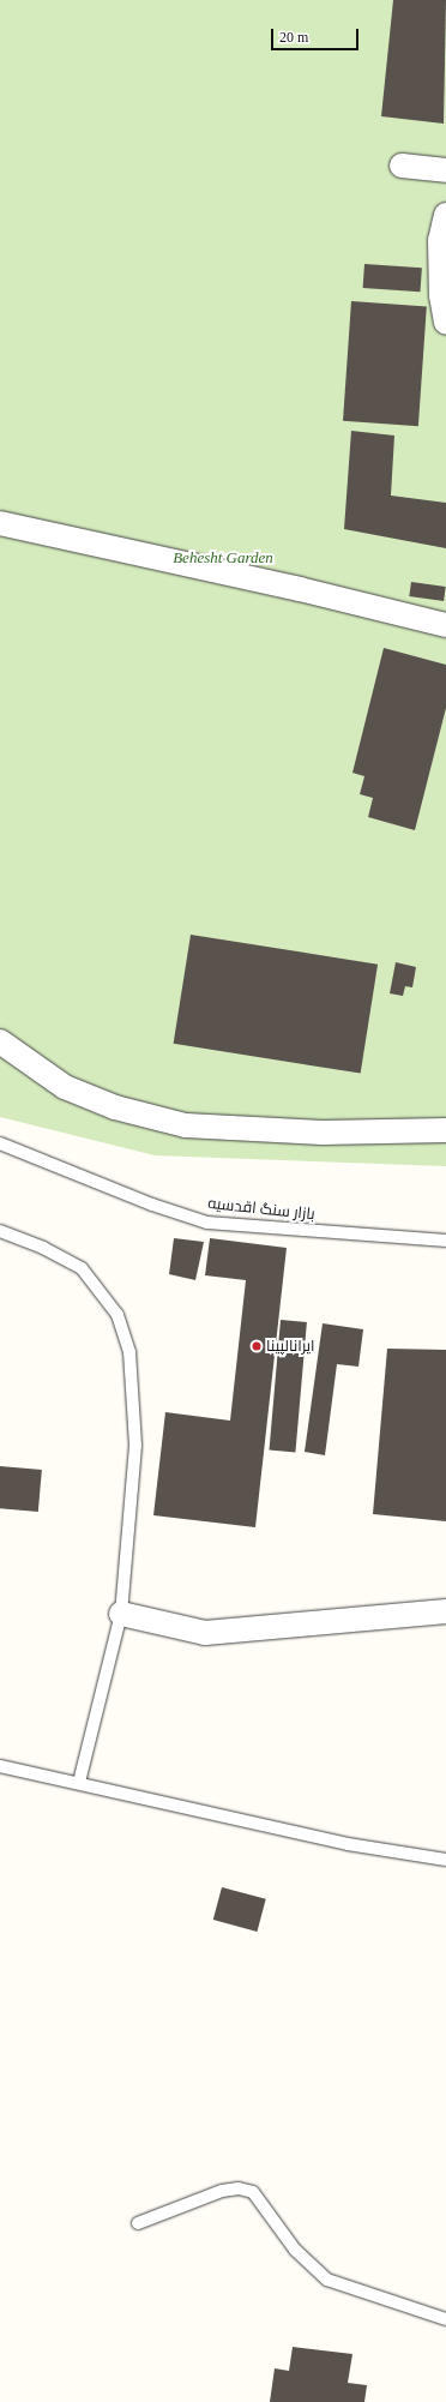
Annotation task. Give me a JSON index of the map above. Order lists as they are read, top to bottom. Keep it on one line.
{"streets":{"lane":["بازار سنگ اقدسیه"]},"parks":["Behesht Garden"],"places":["ایرانالپینا"],"scale_bar":"20 m"}
